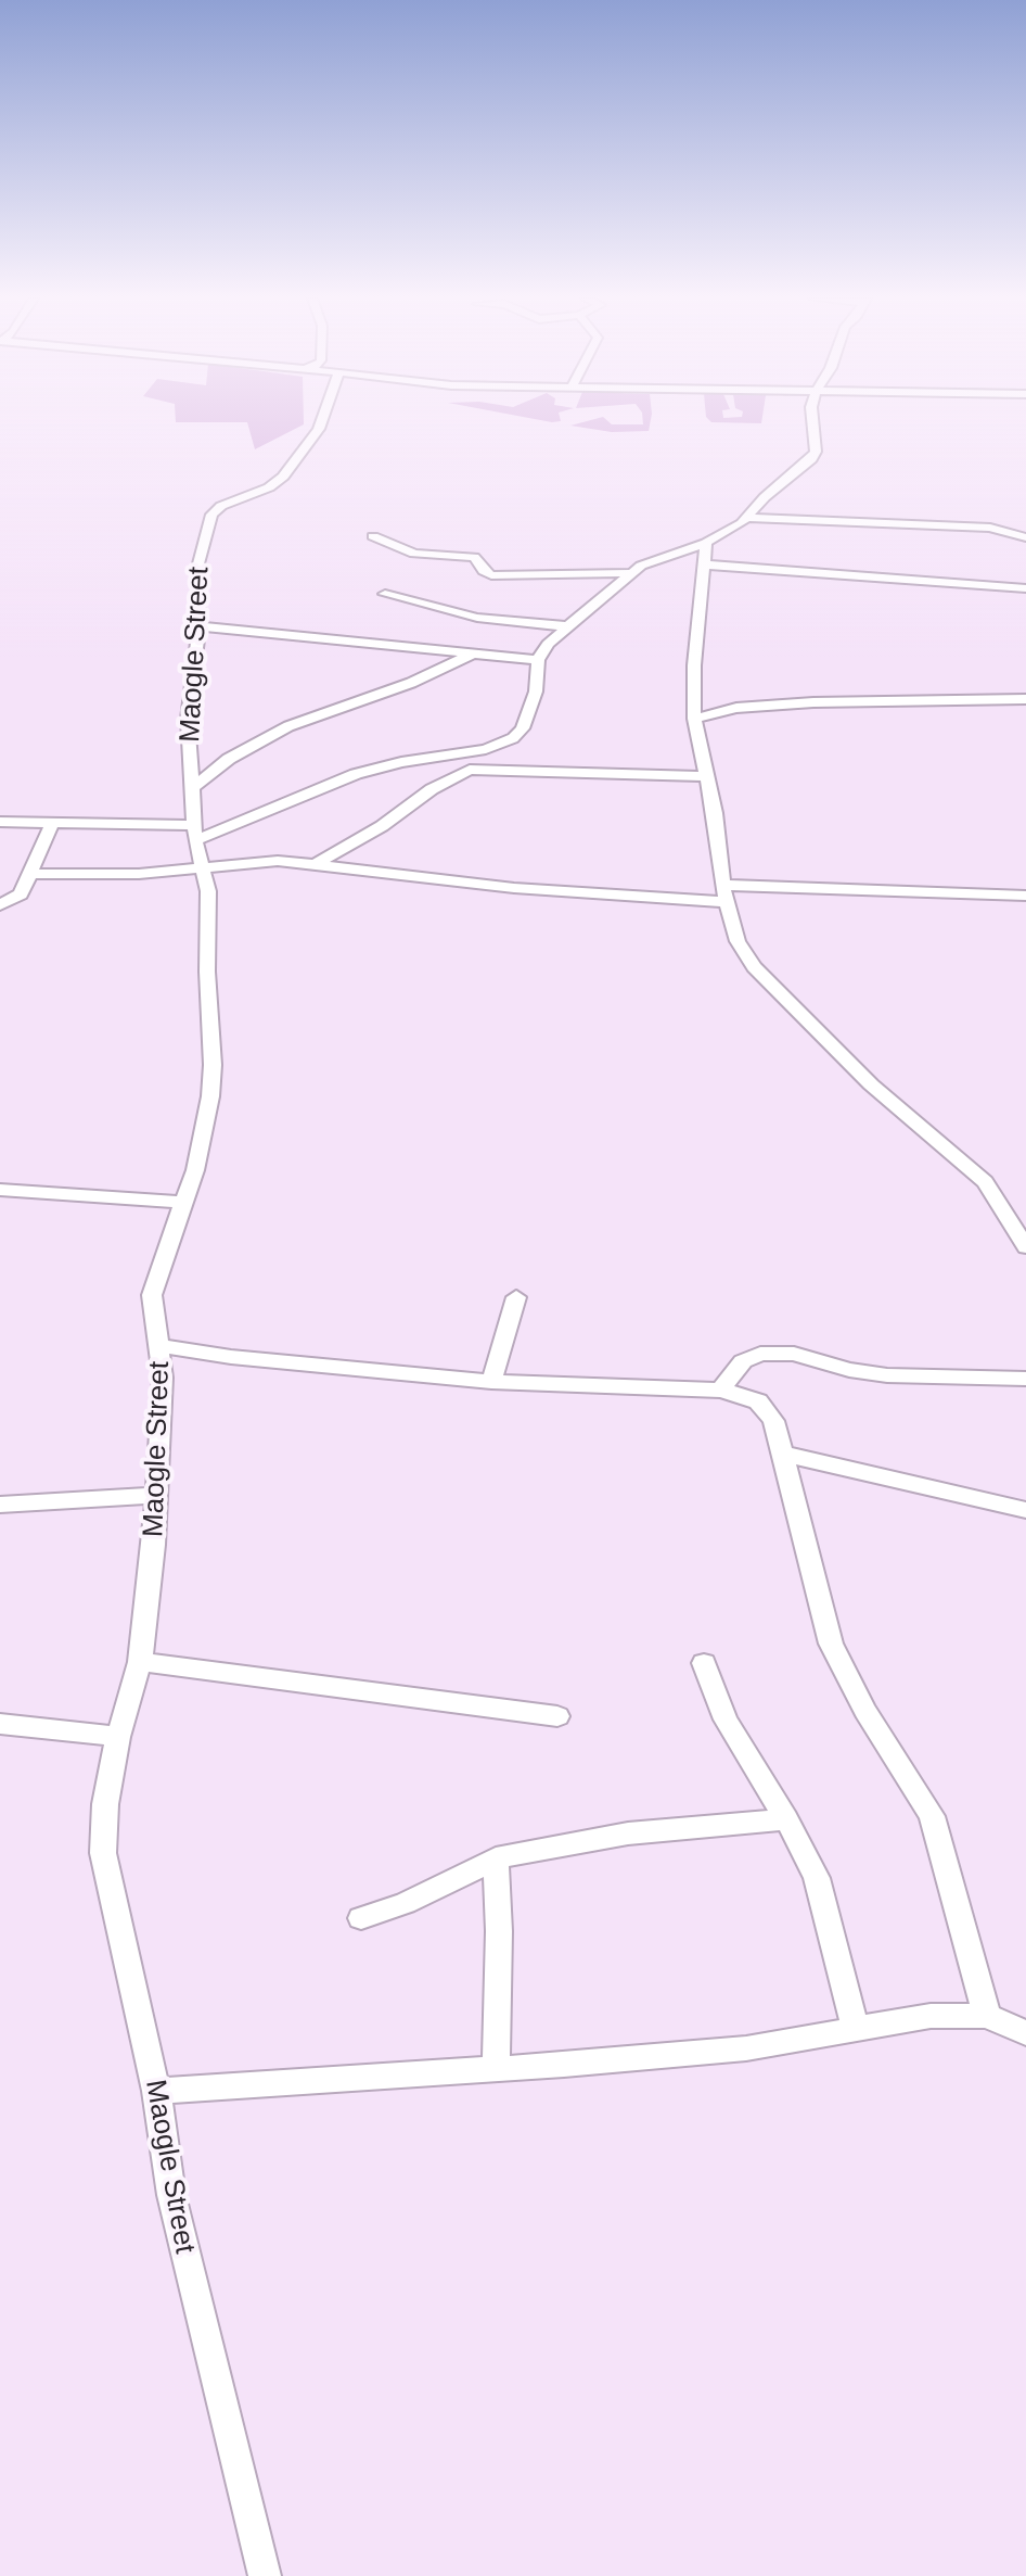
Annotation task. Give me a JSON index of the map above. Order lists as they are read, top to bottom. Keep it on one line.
{"streets":{"street":["Maogle Street"]}}
